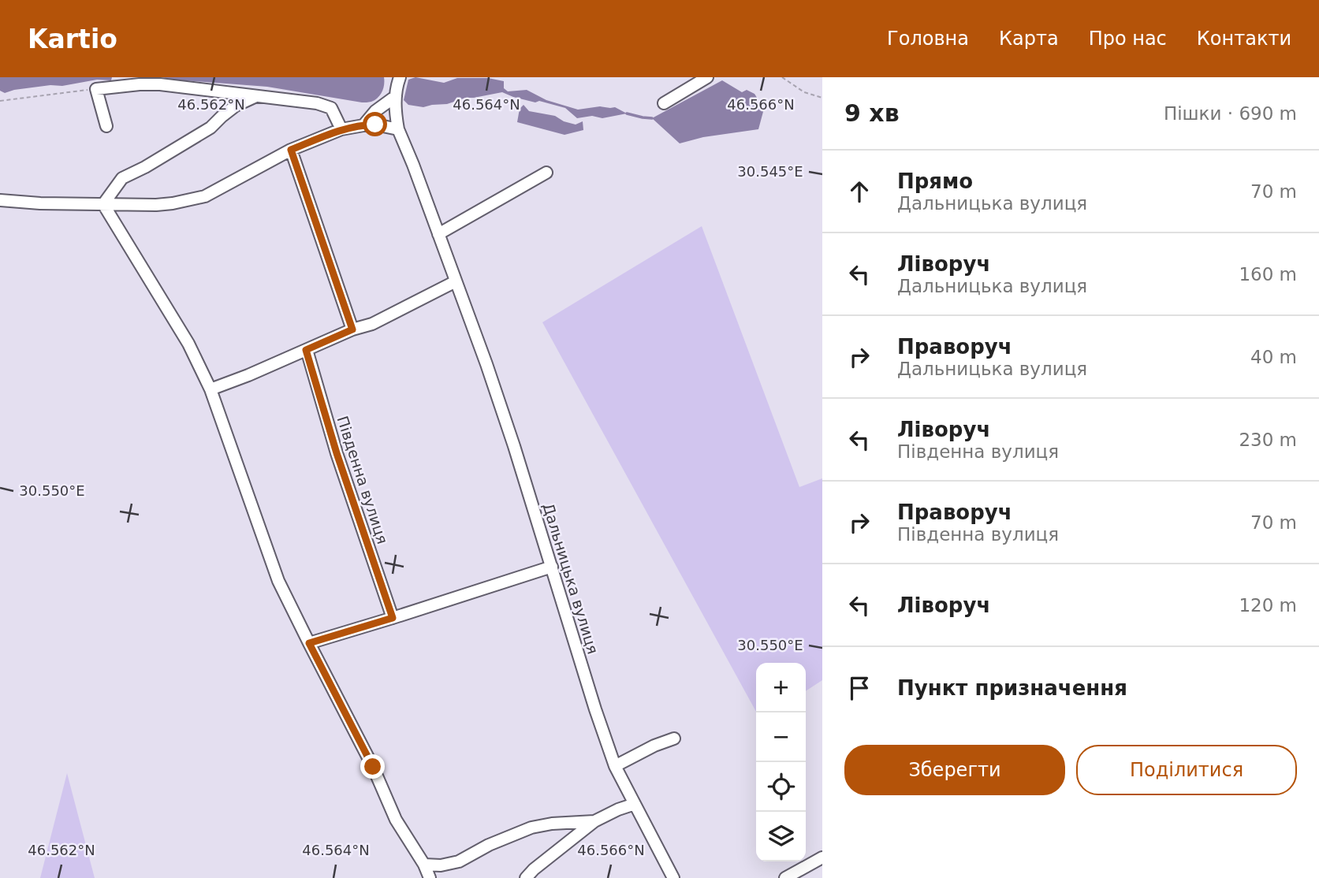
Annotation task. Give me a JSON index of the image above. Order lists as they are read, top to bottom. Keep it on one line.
{"streets":{"street":["Південна вулиця","Дальницька вулиця"]},"page":{"header":"Kartio","nav":["Головна","Карта","Про нас","Контакти"],"heading":["9 хв","Пішки · 690 m"],"list":[["Прямо","Дальницька вулиця","70 m"],["Ліворуч","Дальницька вулиця","160 m"],["Праворуч","Дальницька вулиця","40 m"],["Ліворуч","Південна вулиця","230 m"],["Праворуч","Південна вулиця","70 m"],["Ліворуч","120 m"],"Пункт призначення"],"map_buttons":["+","−"],"buttons":["Зберегти","Поділитися"]},"coordinates":["46.562°N","46.564°N","46.566°N","30.545°E","30.550°E"]}
